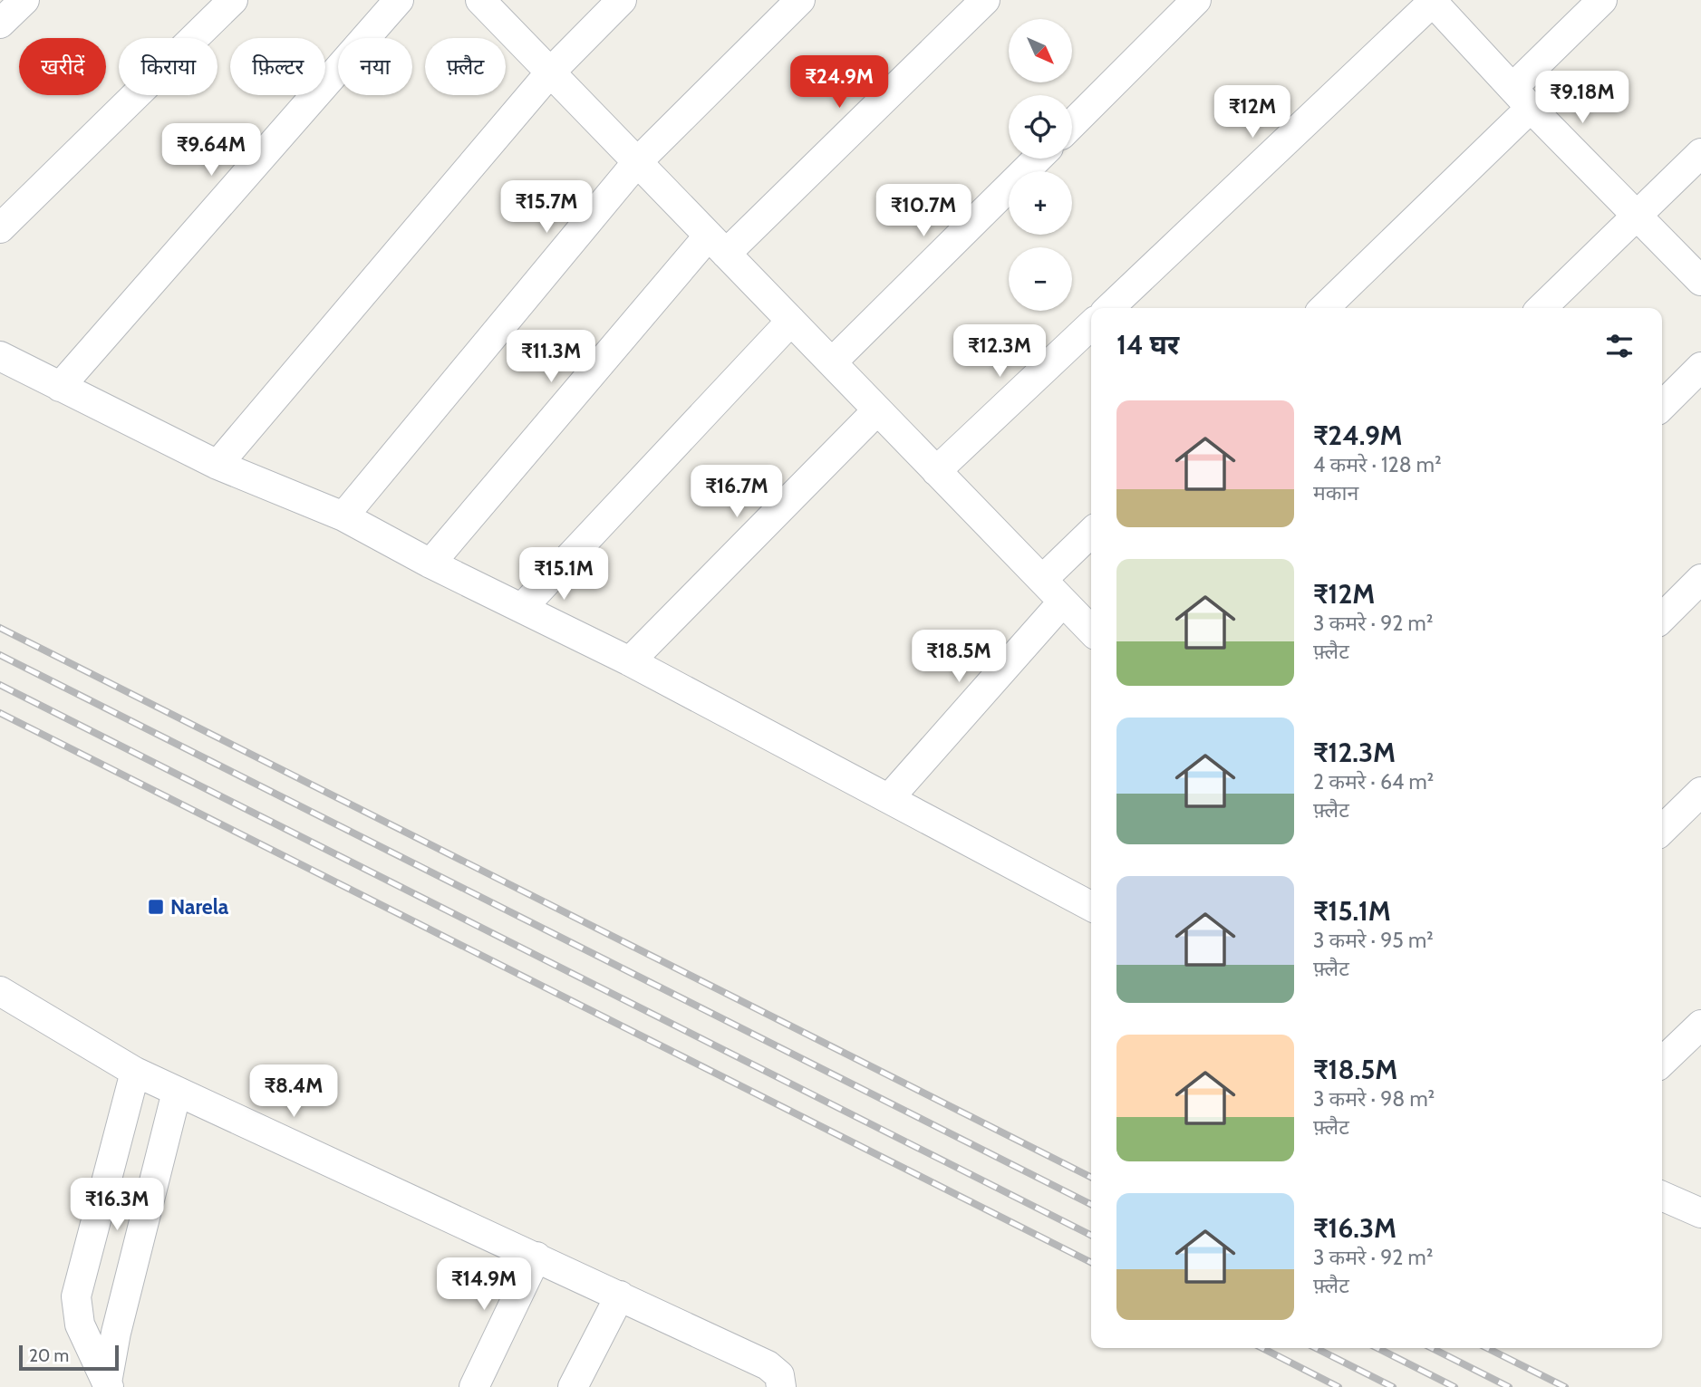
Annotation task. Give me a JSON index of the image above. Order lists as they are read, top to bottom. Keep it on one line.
{"places":{"transit":["Narela"]},"scale_bar":"20 m","north":"bottom right","page":{"map_buttons":["+","−"],"chip":["खरीदें","किराया","फ़िल्टर","नया","फ़्लैट"],"price":["₹24.9M","₹9.18M","₹12M","₹9.64M","₹15.7M","₹10.7M","₹12.3M","₹11.3M","₹16.7M","₹15.1M","₹18.5M","₹8.4M","₹16.3M","₹14.9M"],"heading":"14 घर","list":[{"name":"₹24.9M","note":"4 कमरे · 128 m² · मकान"},{"name":"₹12M","note":"3 कमरे · 92 m² · फ़्लैट"},{"name":"₹12.3M","note":"2 कमरे · 64 m² · फ़्लैट"},{"name":"₹15.1M","note":"3 कमरे · 95 m² · फ़्लैट"},{"name":"₹18.5M","note":"3 कमरे · 98 m² · फ़्लैट"},{"name":"₹16.3M","note":"3 कमरे · 92 m² · फ़्लैट"}],"scale":"20 m"}}
